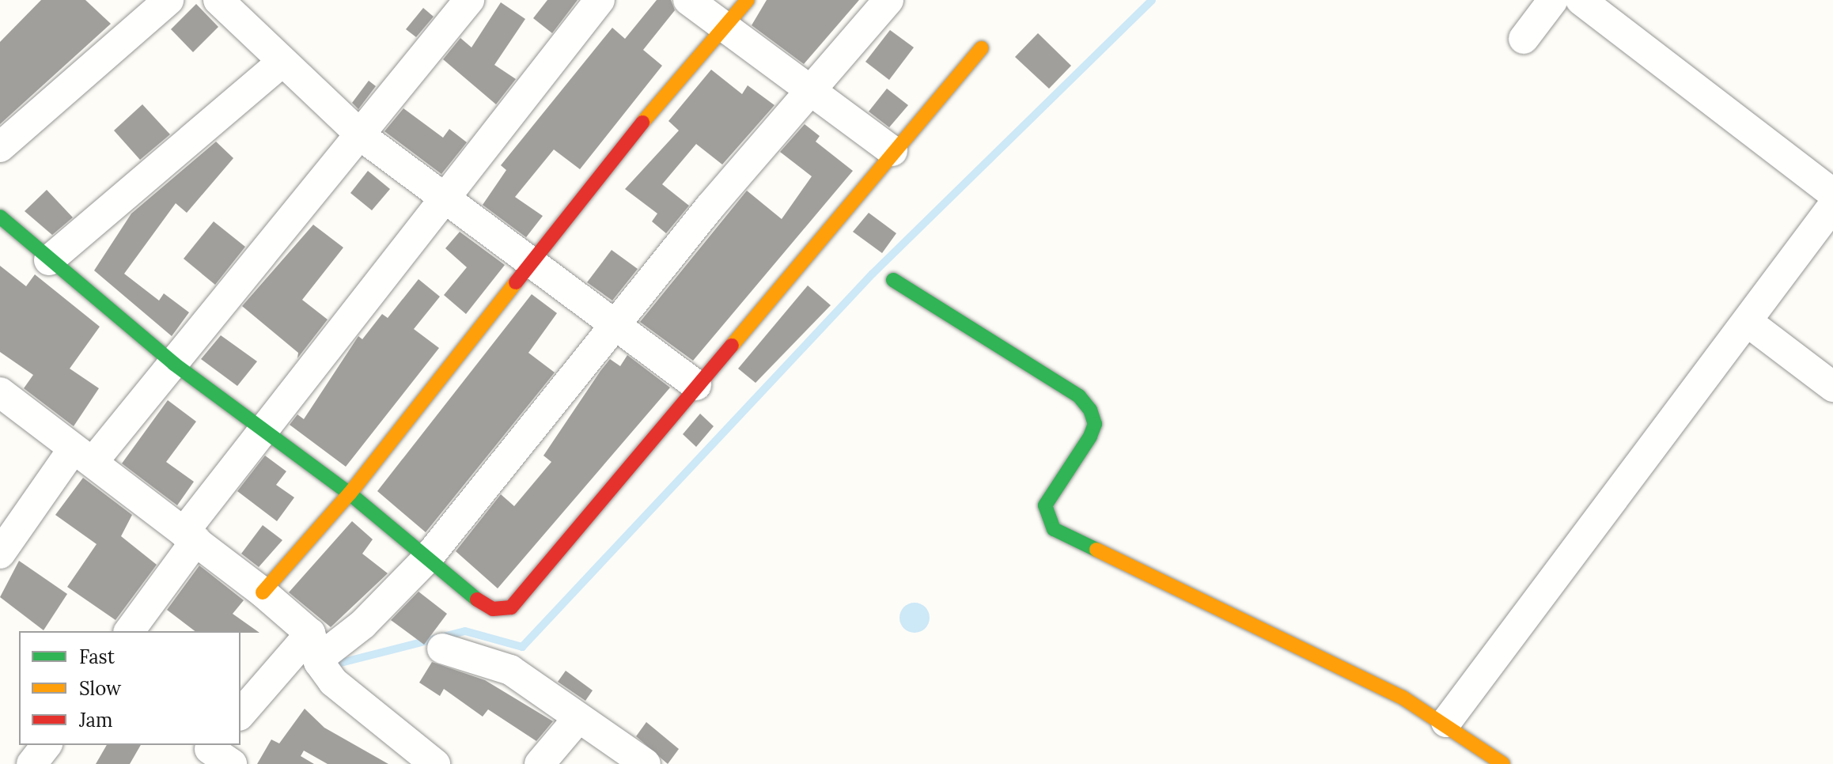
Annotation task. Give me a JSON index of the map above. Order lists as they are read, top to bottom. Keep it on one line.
{"legend":["Fast","Slow","Jam"]}
